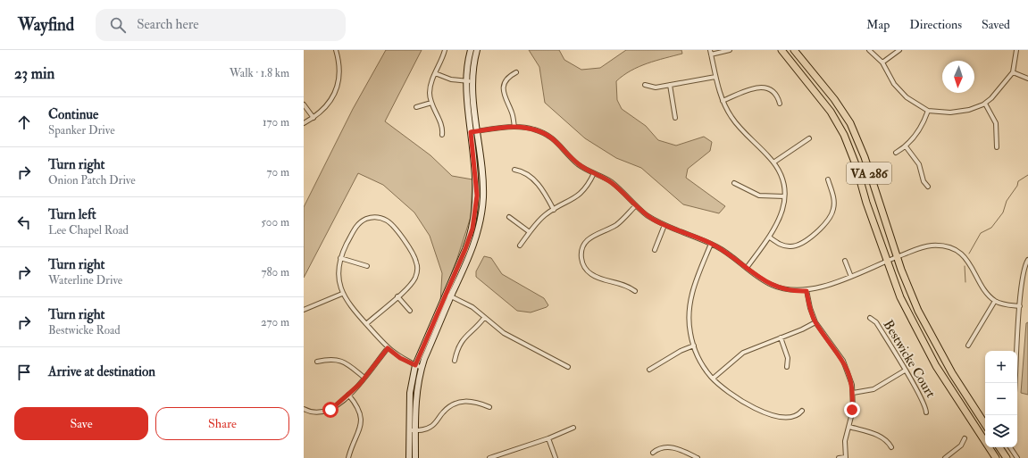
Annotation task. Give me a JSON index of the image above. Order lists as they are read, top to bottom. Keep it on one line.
{"streets":{"highway":["VA 286"],"street":["Bestwicke Court"]},"north":"bottom","page":{"header":"Wayfind","search":"Search here","nav":["Map","Directions","Saved"],"heading":["23 min","Walk · 1.8 km"],"list":[["Continue","Spanker Drive","170 m"],["Turn right","Onion Patch Drive","70 m"],["Turn left","Lee Chapel Road","500 m"],["Turn right","Waterline Drive","780 m"],["Turn right","Bestwicke Road","270 m"],"Arrive at destination"],"map_buttons":["+","−"],"buttons":["Save","Share"]}}
